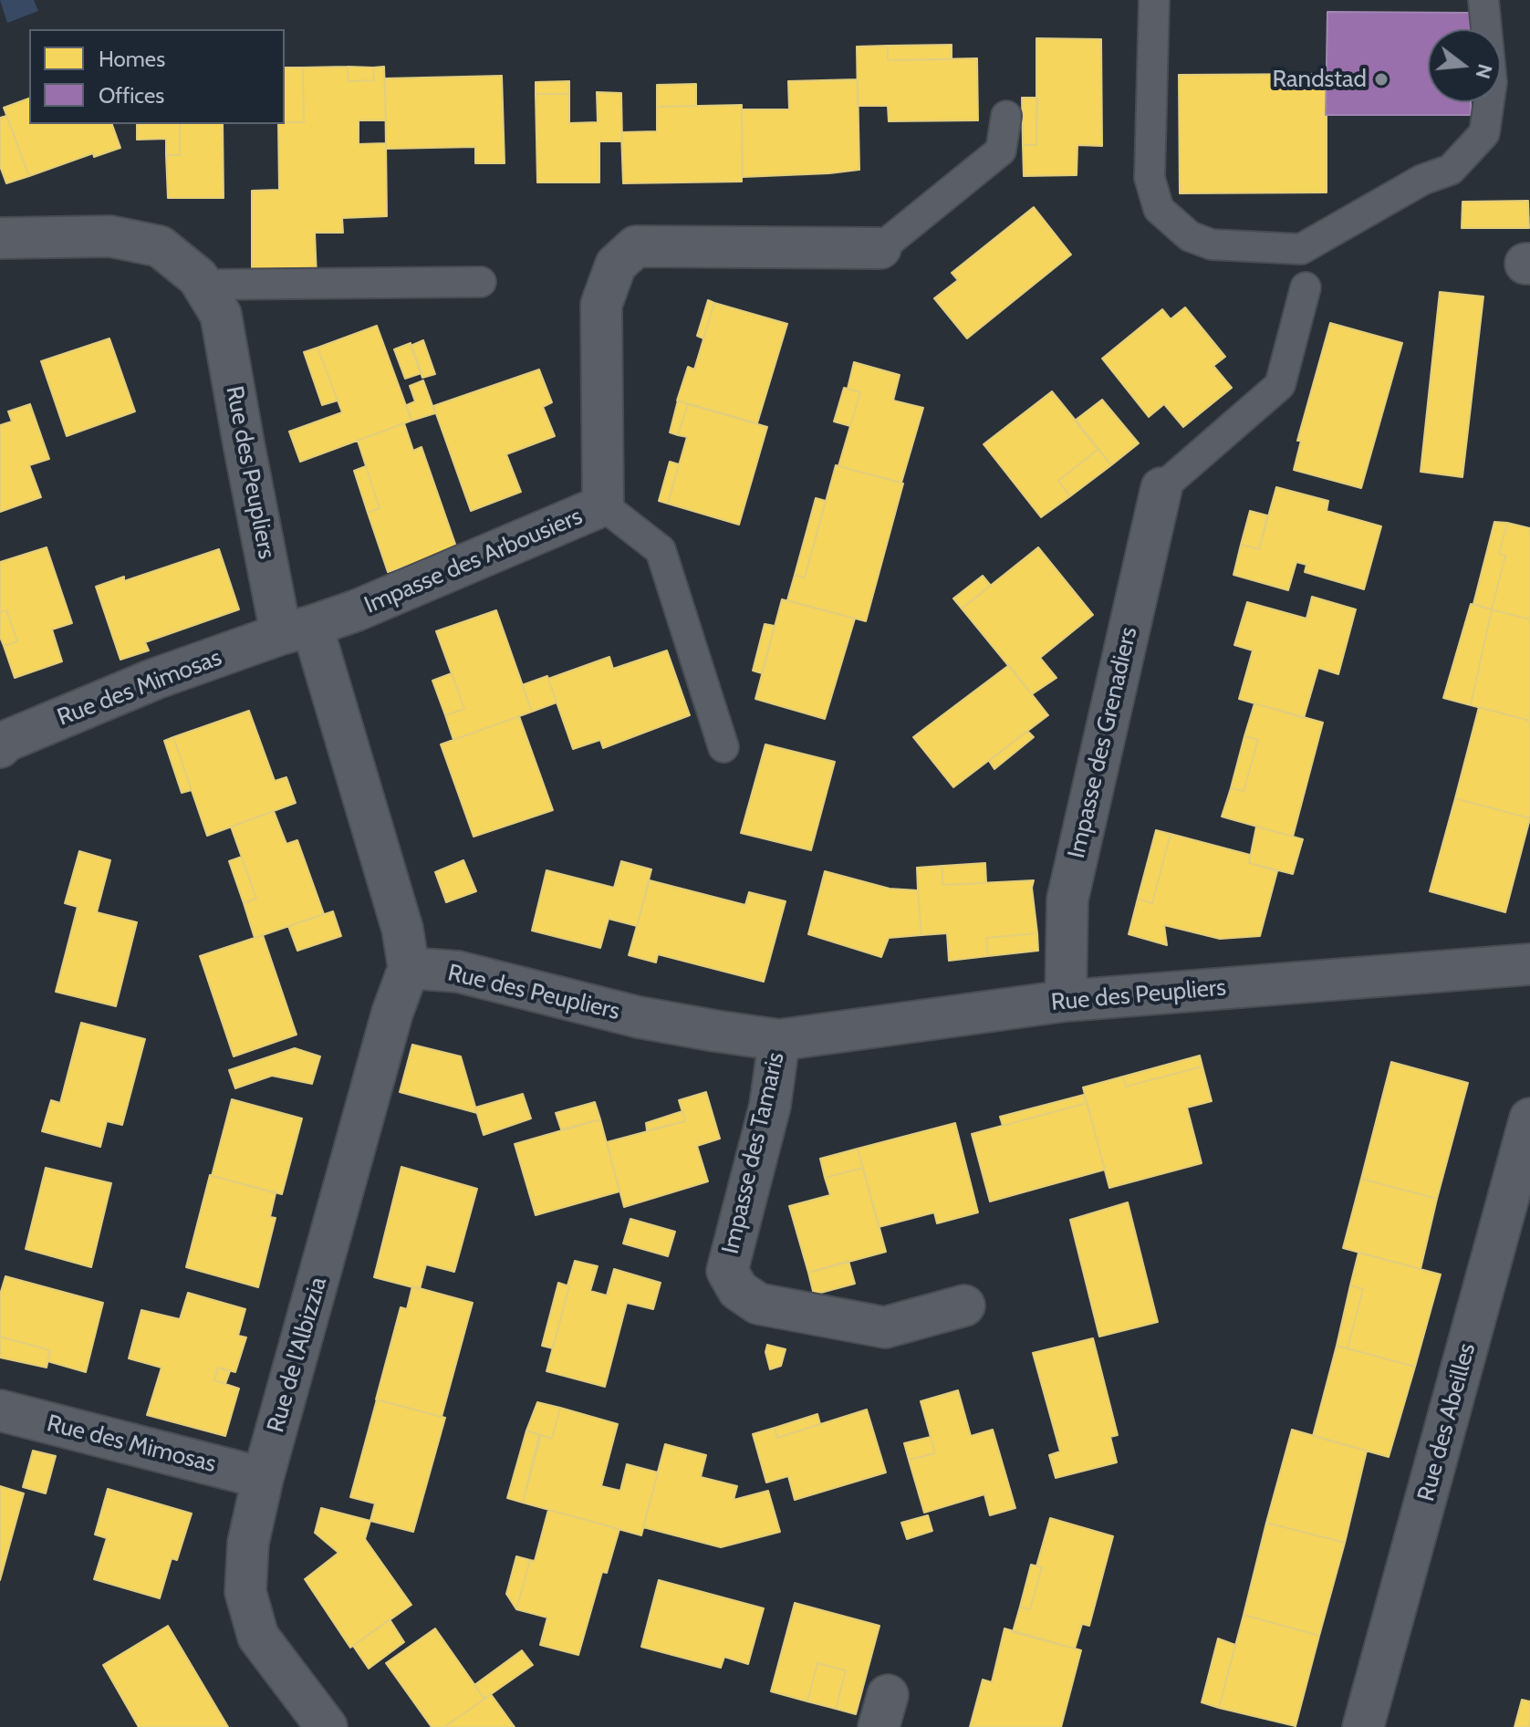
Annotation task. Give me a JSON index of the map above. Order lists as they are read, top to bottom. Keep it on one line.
{"streets":{"street":["Rue des Peupliers","Impasse des Arbousiers","Rue des Mimosas","Impasse des Grenadiers","Impasse des Tamaris","Rue de l'Albizzia","Rue des Abeilles"]},"crossings":[["Rue des Peupliers","Impasse des Arbousiers"],["Rue des Peupliers","Rue des Mimosas"],["Rue des Peupliers","Impasse des Grenadiers"],["Rue des Peupliers","Impasse des Tamaris"],["Rue des Peupliers","Rue de l'Albizzia"],["Impasse des Arbousiers","Rue des Mimosas"],["Rue des Mimosas","Rue de l'Albizzia"]],"places":["Randstad"],"legend":["Homes","Offices"],"north":"right"}
